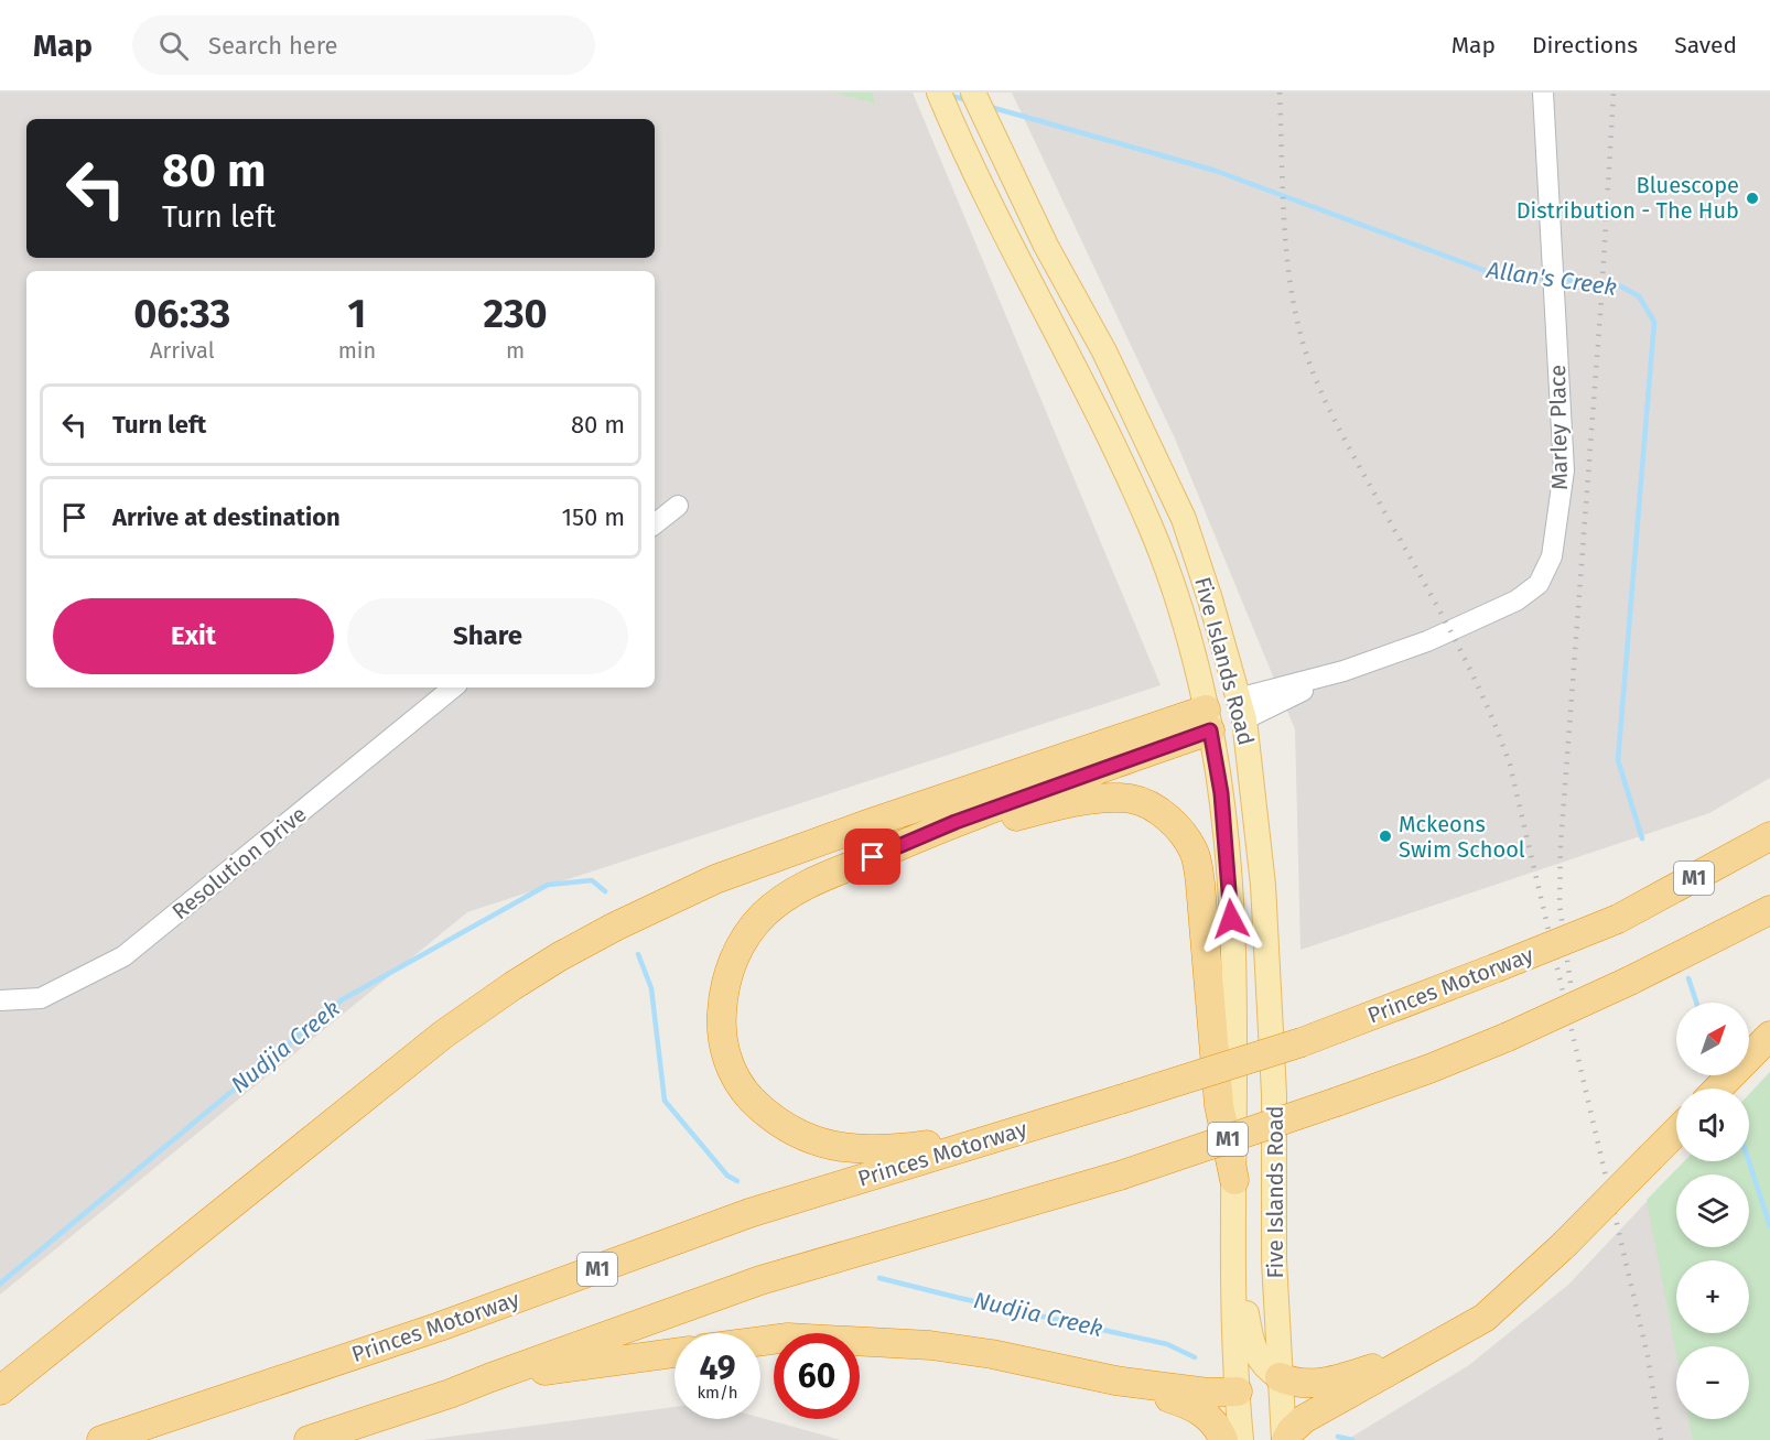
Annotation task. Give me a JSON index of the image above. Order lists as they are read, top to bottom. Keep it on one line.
{"streets":{"highway":["M1","Princes Motorway"],"main road":["Five Islands Road"],"street":["Marley Place","Resolution Drive"]},"crossings":[["Marley Place","Five Islands Road"]],"water":["Allan's Creek","Nudjia Creek"],"places":["Bluescope Distribution - The Hub","Mckeons Swim School"],"north":"top right","page":{"header":"Map","search":"Search here","nav":["Map","Directions","Saved"],"turn":["80 m","Turn left"],"eta":["06:33","Arrival","1","min","230","m"],"list":[{"name":"Turn left","value":"80 m"},{"name":"Arrive at destination","value":"150 m"}],"buttons":["Exit","Share"],"map_buttons":["+","−"],"speed":"49 km/h","limit":"60"}}
